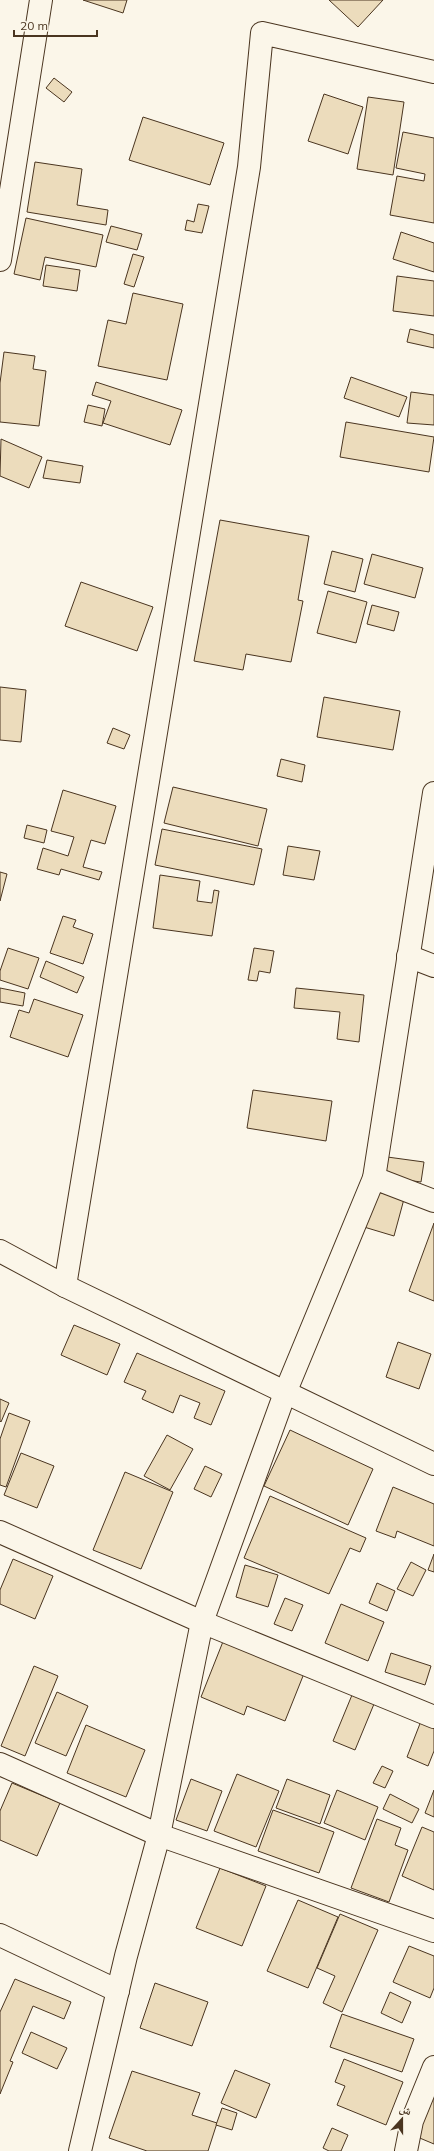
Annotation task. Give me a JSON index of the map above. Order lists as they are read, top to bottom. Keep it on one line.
{"scale_bar":"20 m","north":"top"}
